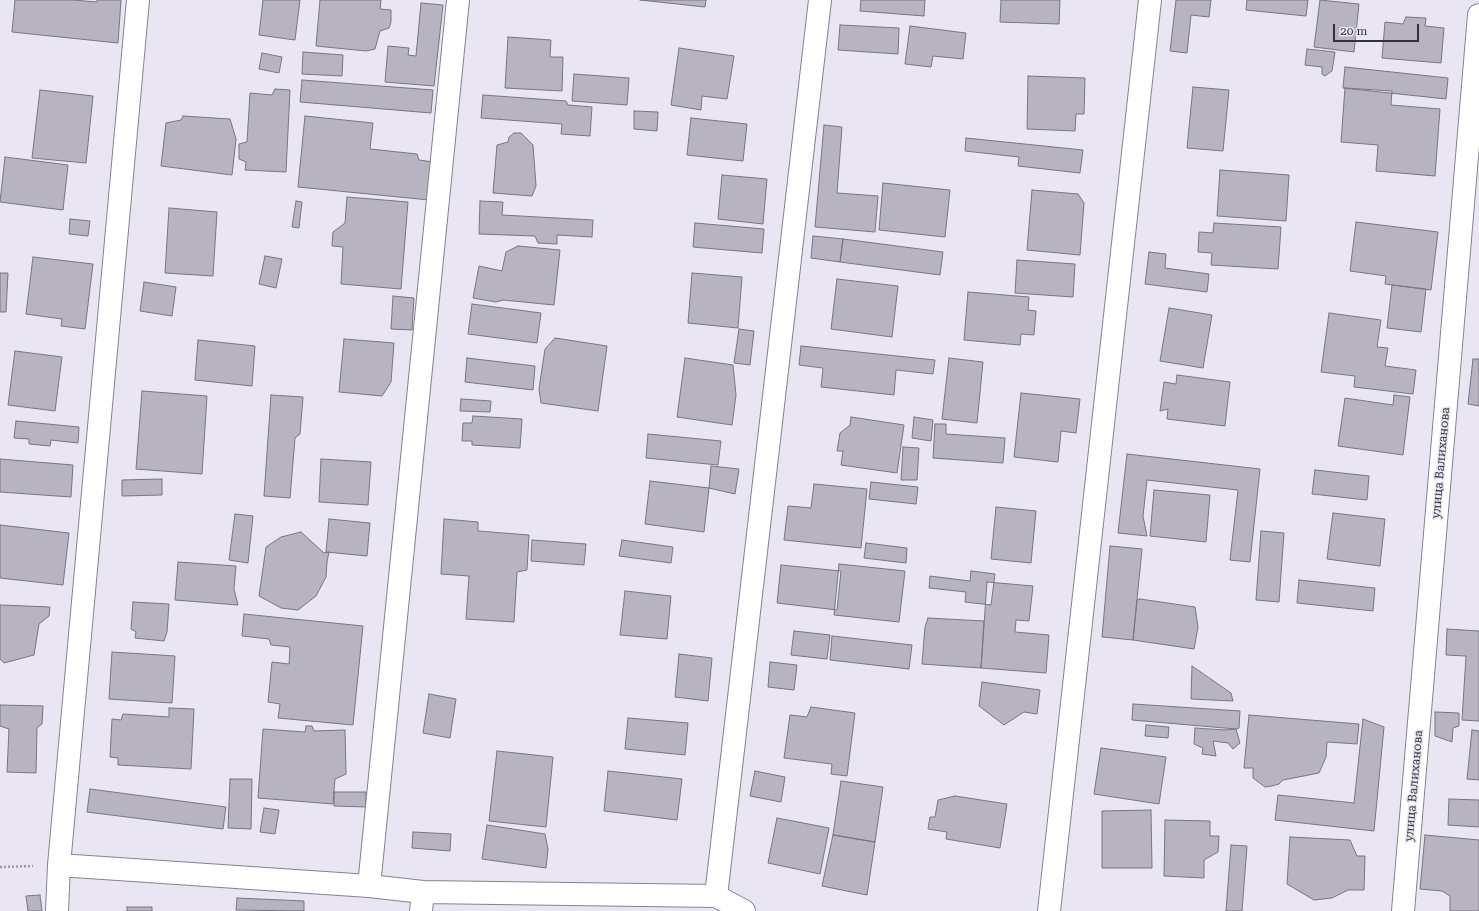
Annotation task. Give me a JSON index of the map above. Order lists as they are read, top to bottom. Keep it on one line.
{"streets":{"street":["улица Валиханова"]},"scale_bar":"20 m"}
